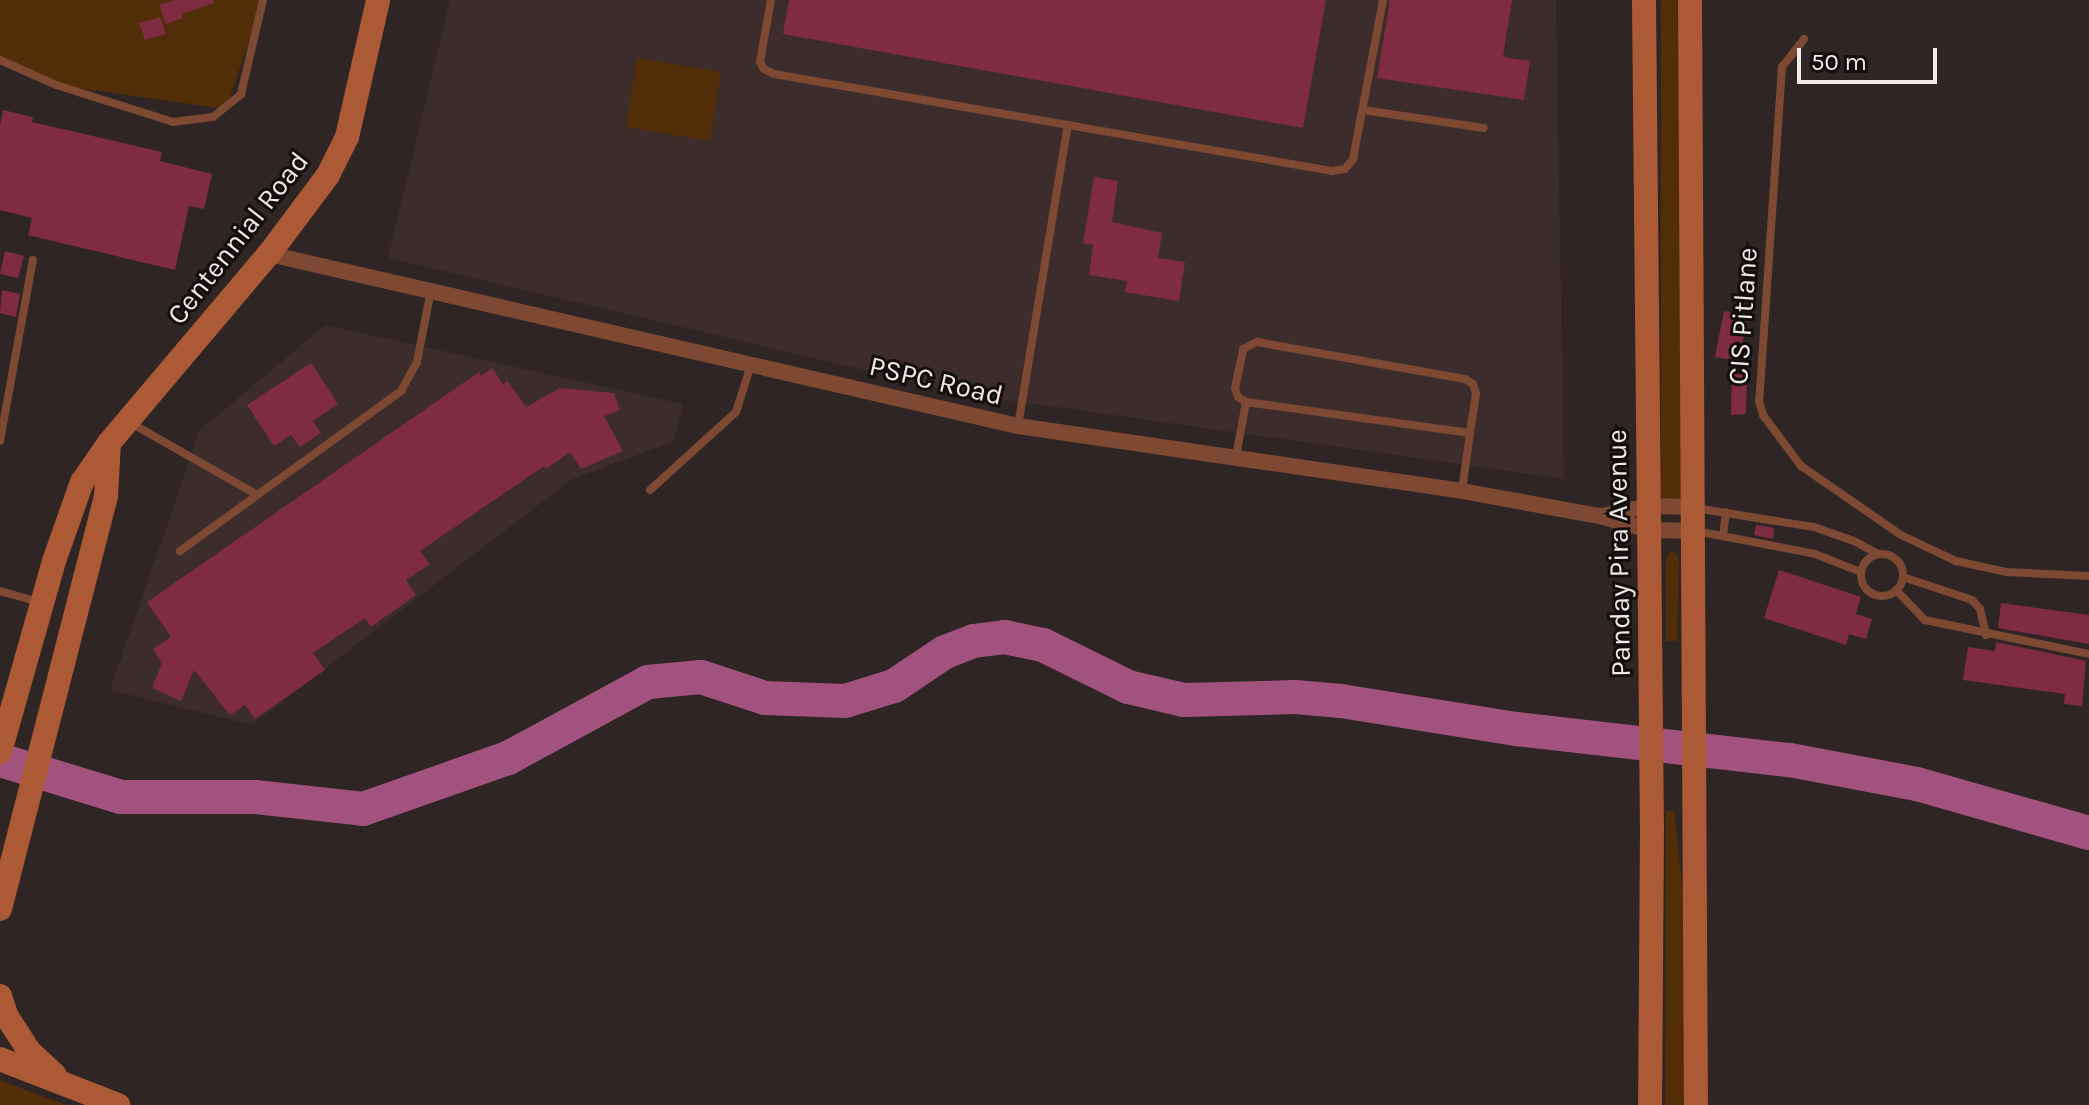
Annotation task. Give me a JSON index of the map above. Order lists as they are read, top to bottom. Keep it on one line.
{"streets":{"main road":["Centennial Road","Panday Pira Avenue"],"street":["PSPC Road"],"lane":["CIS Pitlane"]},"crossings":[["Centennial Road","PSPC Road"],["PSPC Road","Panday Pira Avenue"]],"scale_bar":"50 m"}
